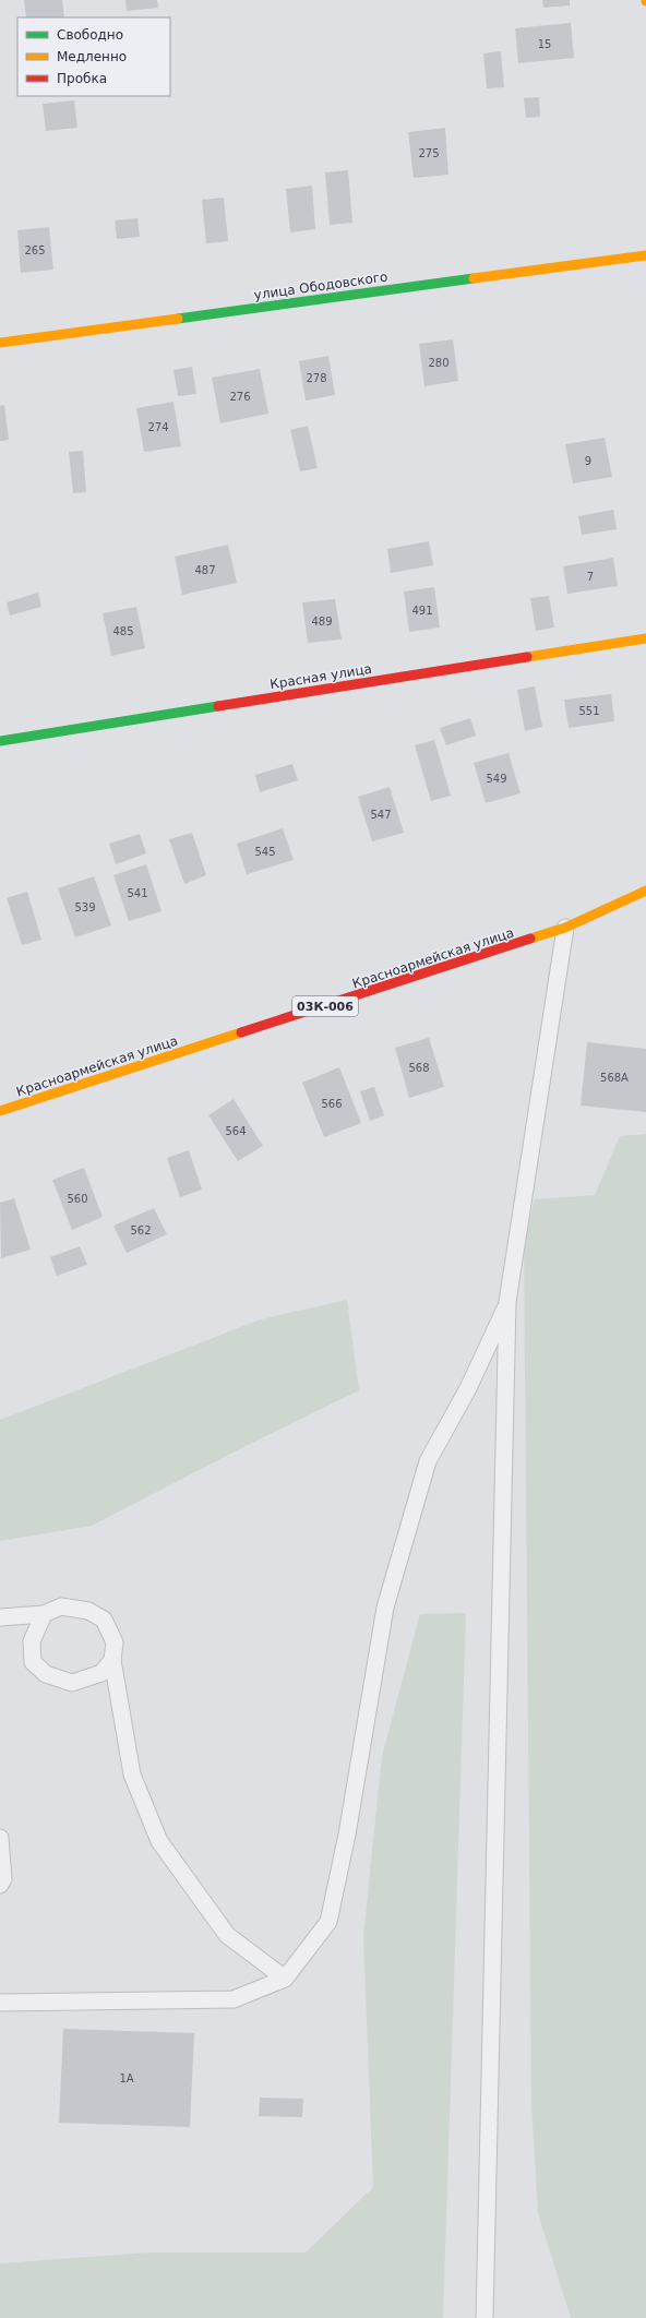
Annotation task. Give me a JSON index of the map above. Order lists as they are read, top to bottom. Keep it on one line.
{"streets":{"street":["улица Ободовского","Красная улица","Красноармейская улица","03К-006"]},"house_numbers":["15","275","265","280","278","276","274","9","487","7","491","489","485","551","549","547","545","541","539","568","568А","566","564","560","562","1А"],"legend":["Свободно","Медленно","Пробка"]}
